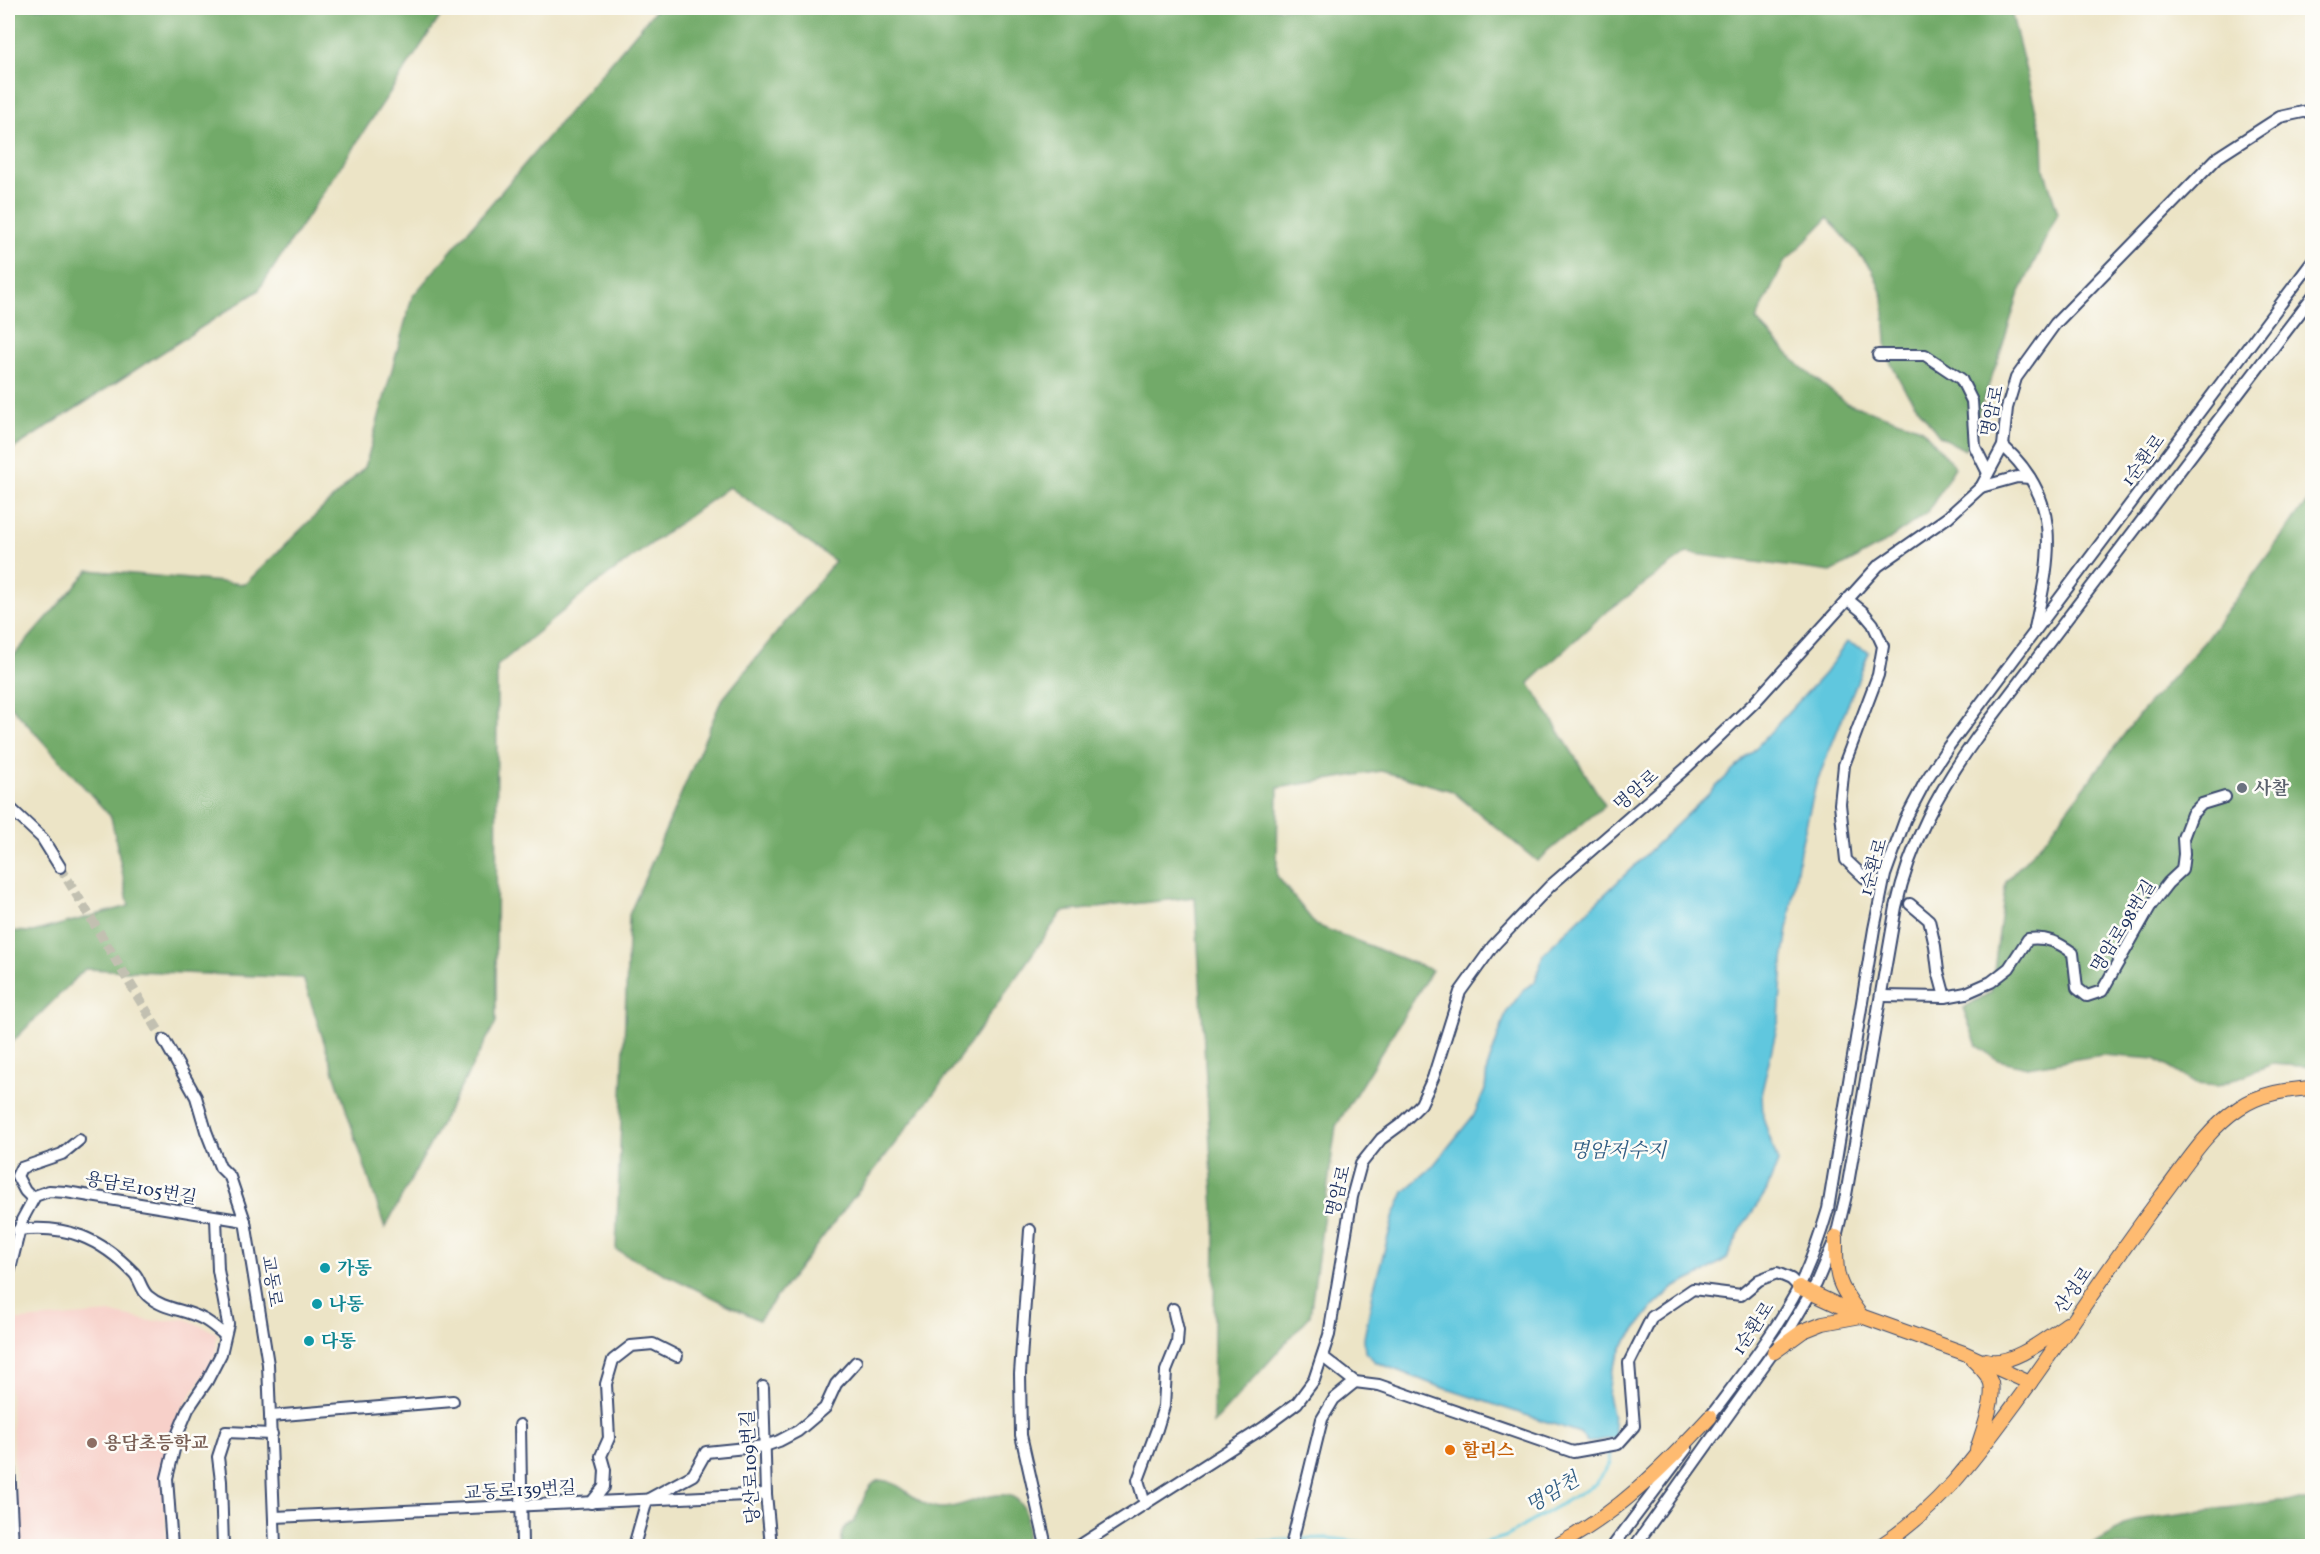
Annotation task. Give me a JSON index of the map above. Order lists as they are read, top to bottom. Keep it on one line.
{"streets":{"main road":["산성로"],"street":["명암로","1순환로","명암로98번길","용담로105번길","교동로","당산로109번길","교동로139번길"]},"crossings":[["용담로105번길","교동로"],["교동로","교동로139번길"],["당산로109번길","교동로139번길"]],"water":["명암저수지","명암천"],"places":["사찰","가동","나동","다동","용담초등학교","할리스"]}
